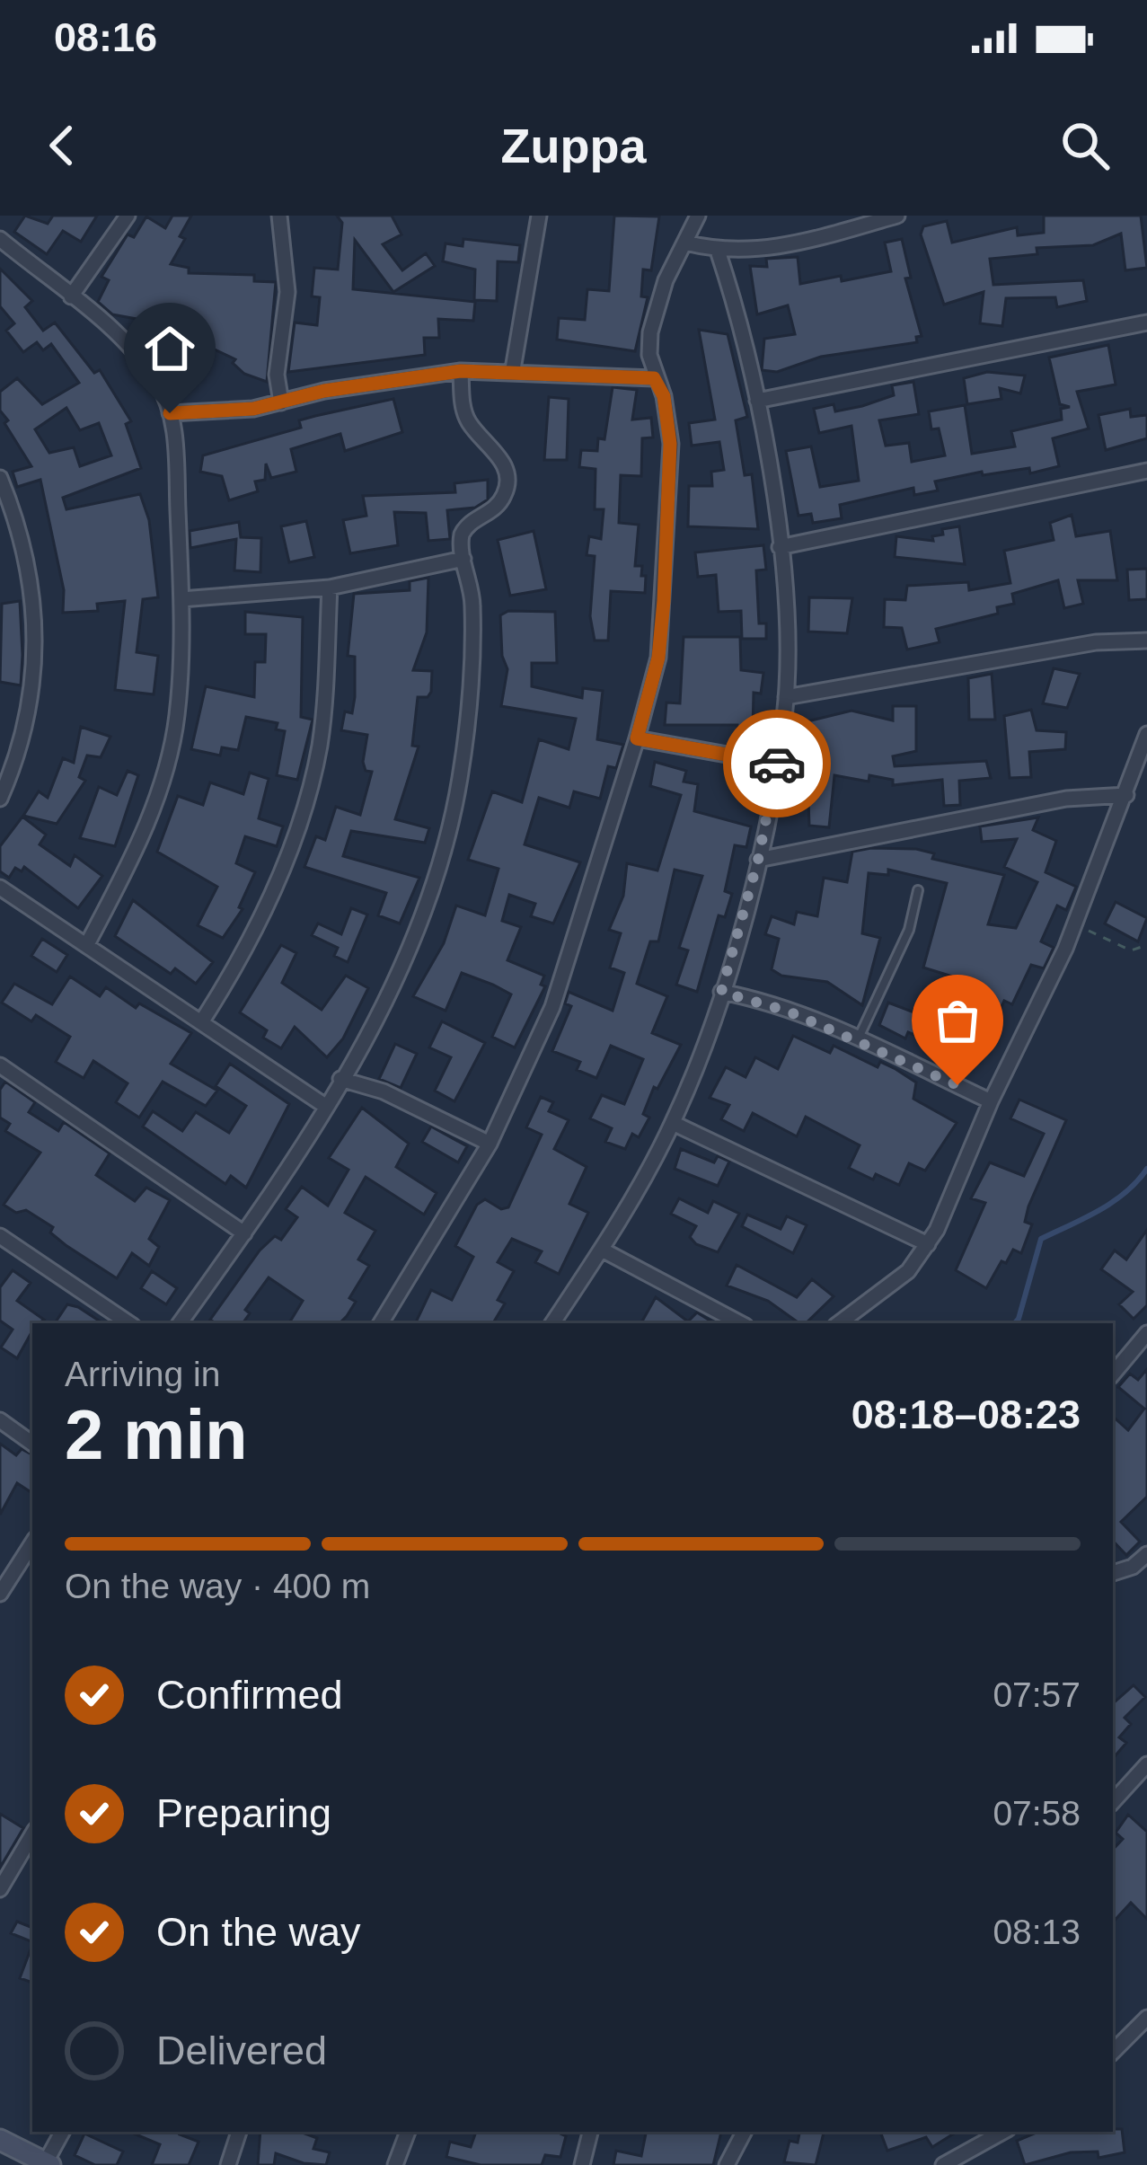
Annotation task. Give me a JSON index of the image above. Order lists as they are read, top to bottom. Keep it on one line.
{"page":{"status":"08:16","header":"Zuppa","heading":["2 min","Arriving in","08:18–08:23"],"bar":"On the way · 400 m","list":[["Confirmed","07:57"],["Preparing","07:58"],["On the way","08:13"],"Delivered"]}}
